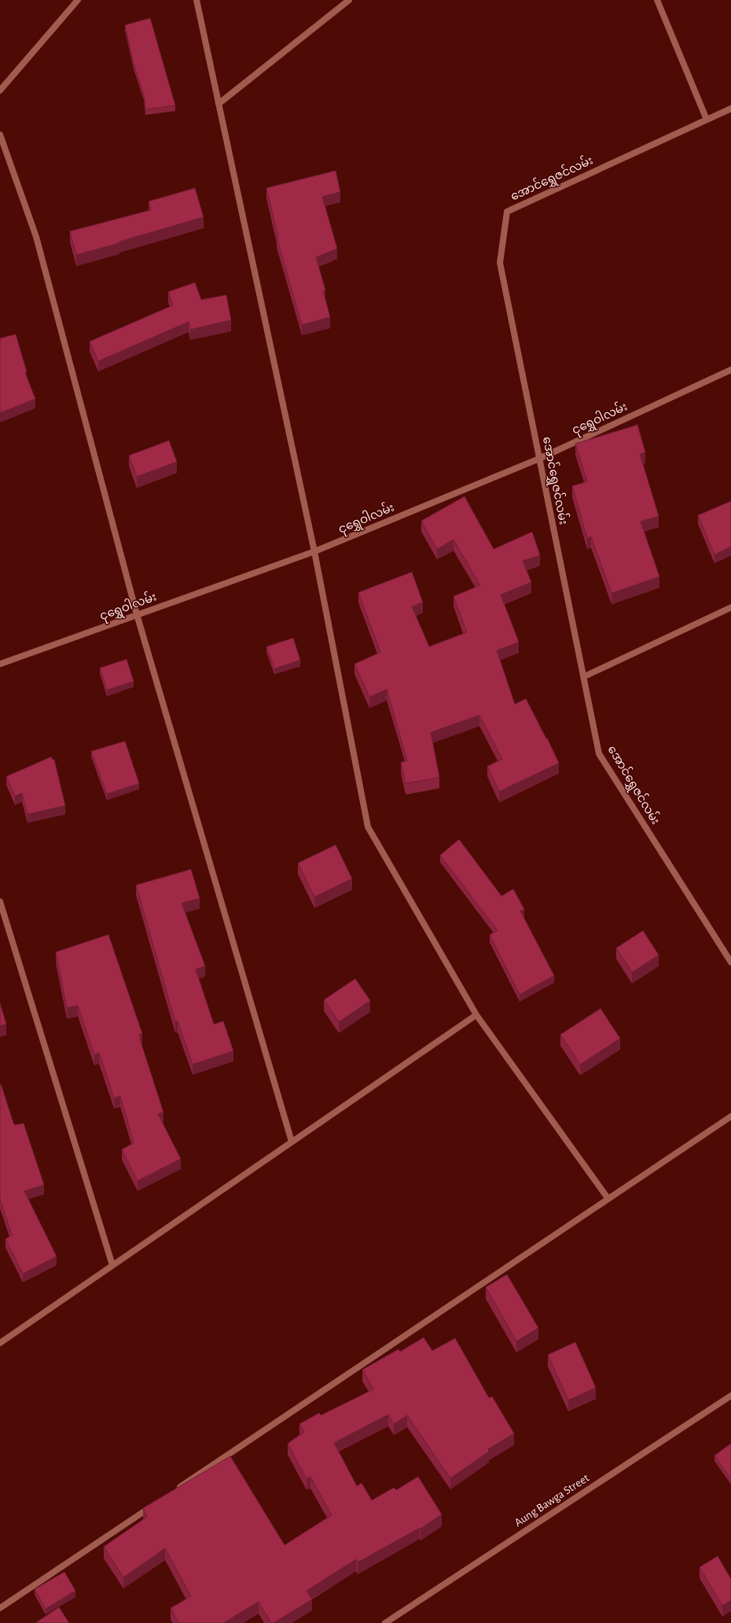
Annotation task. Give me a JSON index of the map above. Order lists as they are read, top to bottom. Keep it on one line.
{"streets":{"street":["အောင်ရွှေဇင်လမ်း","ငုရွှေဝါလမ်း","Aung Bawga Street"]},"crossings":[["အောင်ရွှေဇင်လမ်း","ငုရွှေဝါလမ်း"]]}
